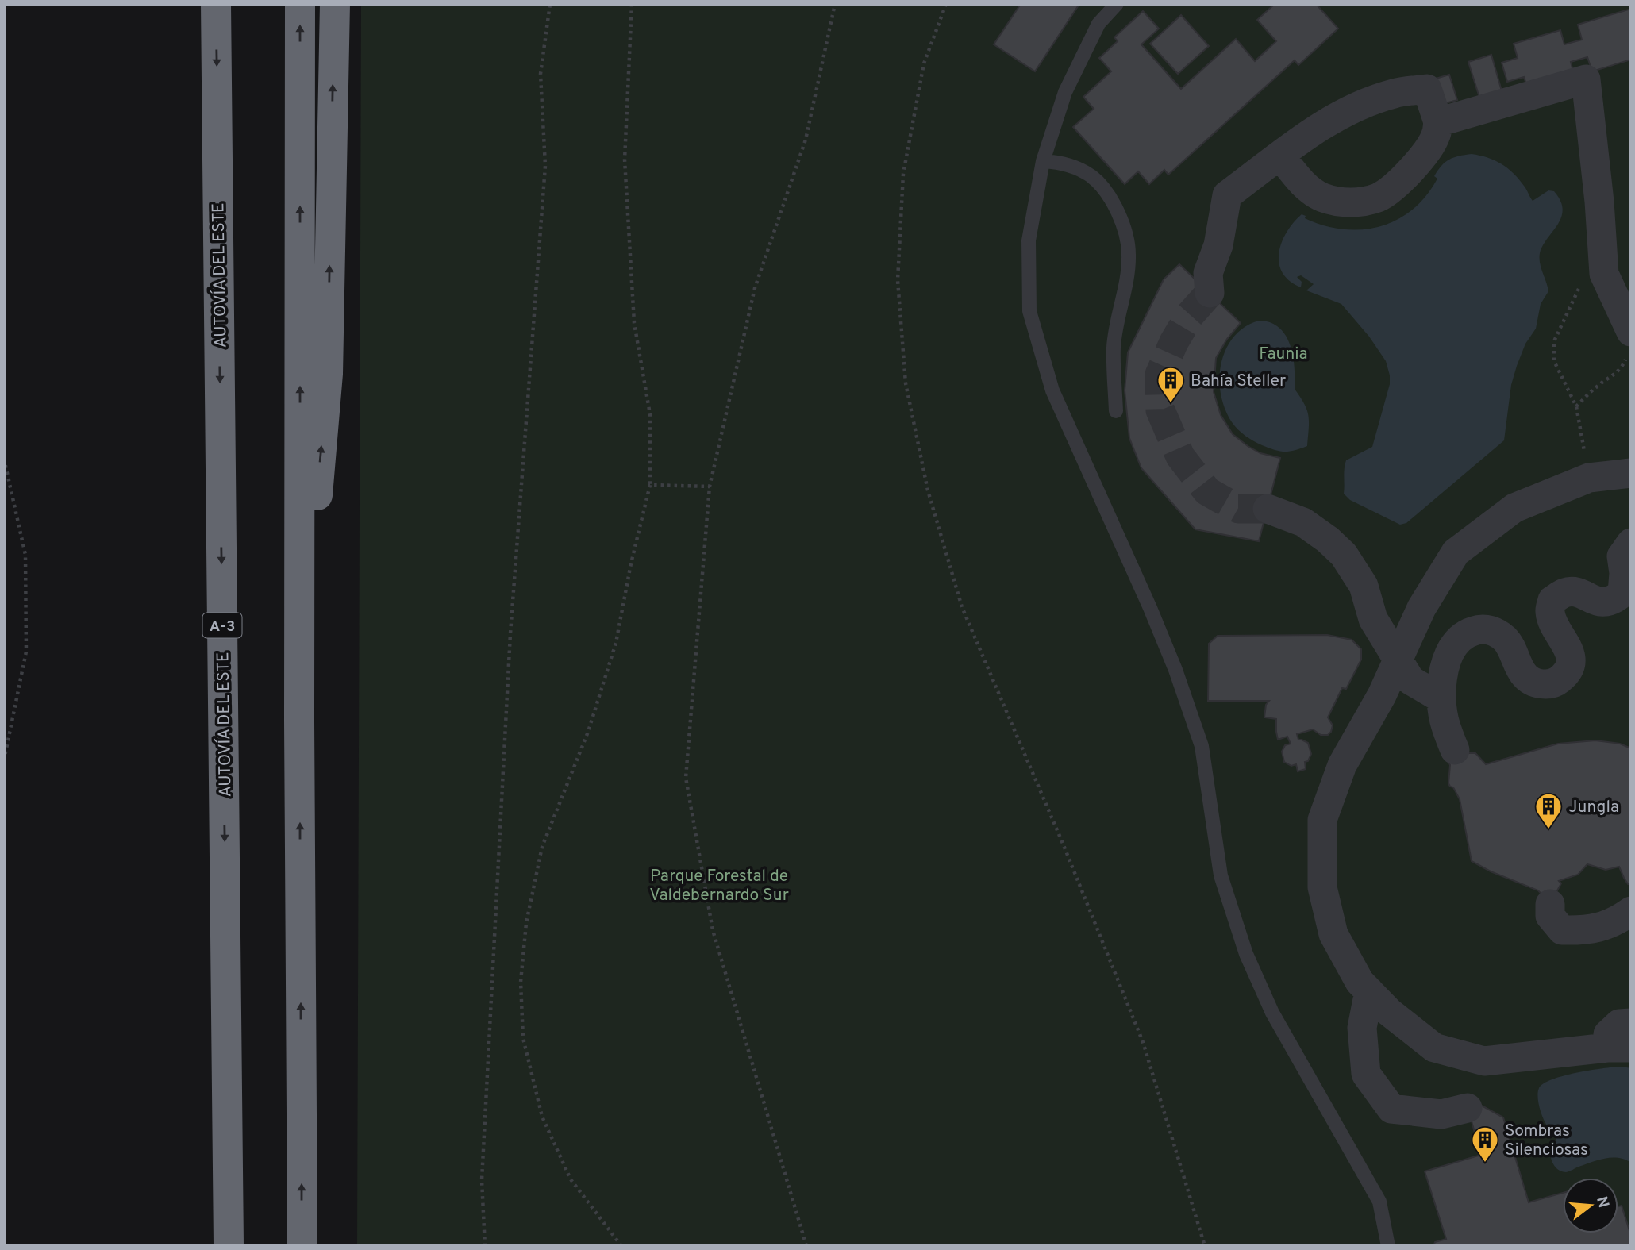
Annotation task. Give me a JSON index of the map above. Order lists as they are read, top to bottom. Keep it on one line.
{"streets":{"highway":["AUTOVÍA DEL ESTE","A-3"]},"parks":["Faunia","Parque Forestal de Valdebernardo Sur"],"places":{"building":["Bahía Steller","Jungla","Sombras Silenciosas"]},"north":"right"}
